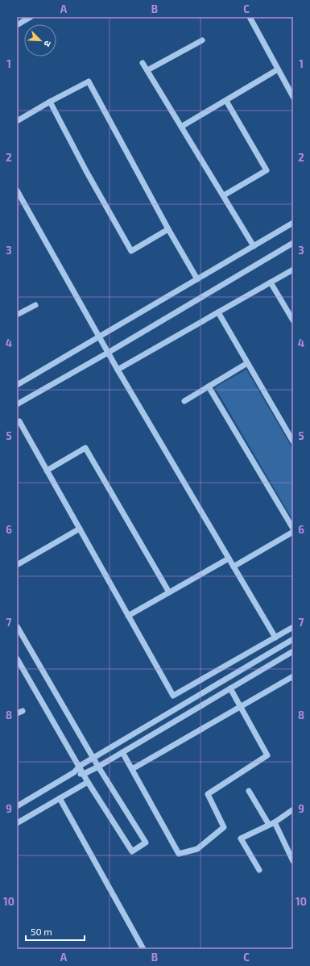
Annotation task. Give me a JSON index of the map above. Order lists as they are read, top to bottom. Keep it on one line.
{"scale_bar":"50 m","north":"bottom right","grid":{"columns":["A","B","C"],"rows":["1","2","3","4","5","6","7","8","9","10"]}}
